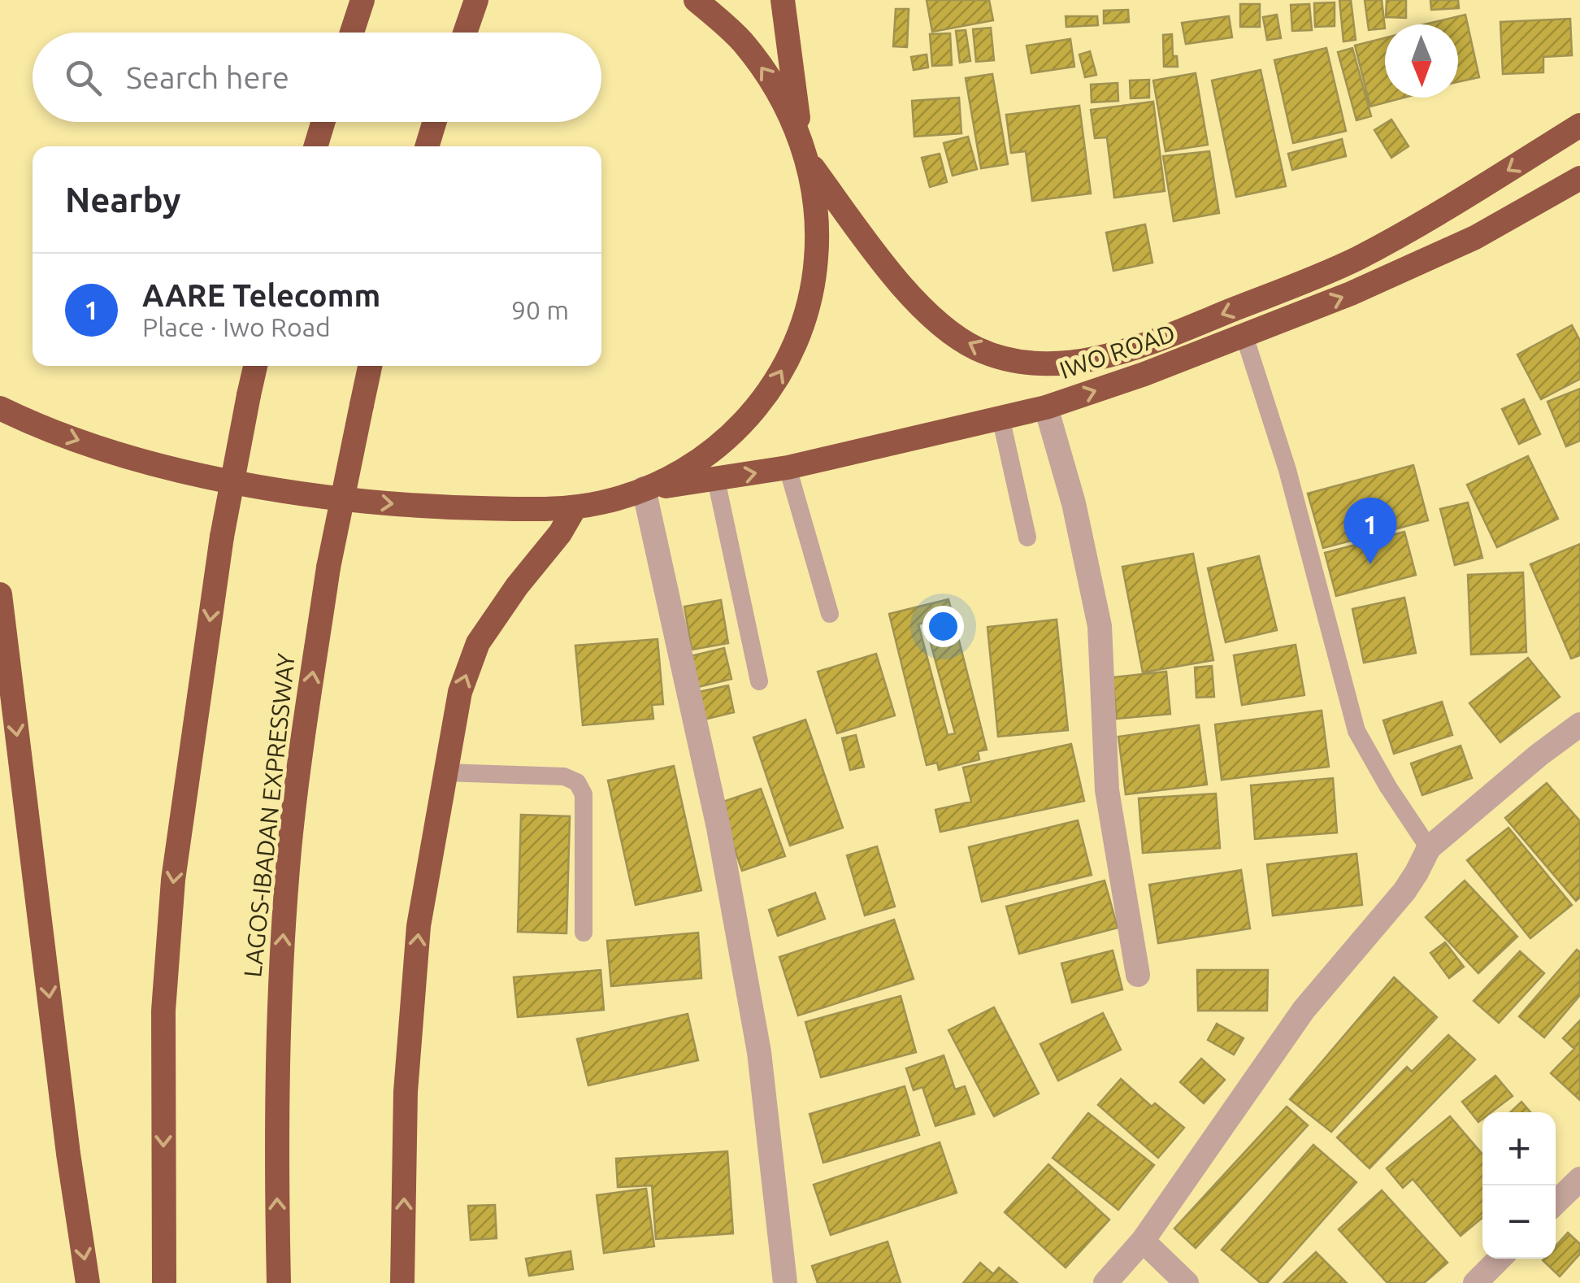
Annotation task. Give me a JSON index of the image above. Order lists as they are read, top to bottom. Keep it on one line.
{"streets":{"highway":["IWO ROAD","LAGOS-IBADAN EXPRESSWAY"]},"north":"bottom","page":{"search":"Search here","heading":"Nearby","list":[{"mark":"1","name":"AARE Telecomm","note":"Place · Iwo Road","value":"90 m"}],"pins":"1","map_buttons":["+","−"]}}
